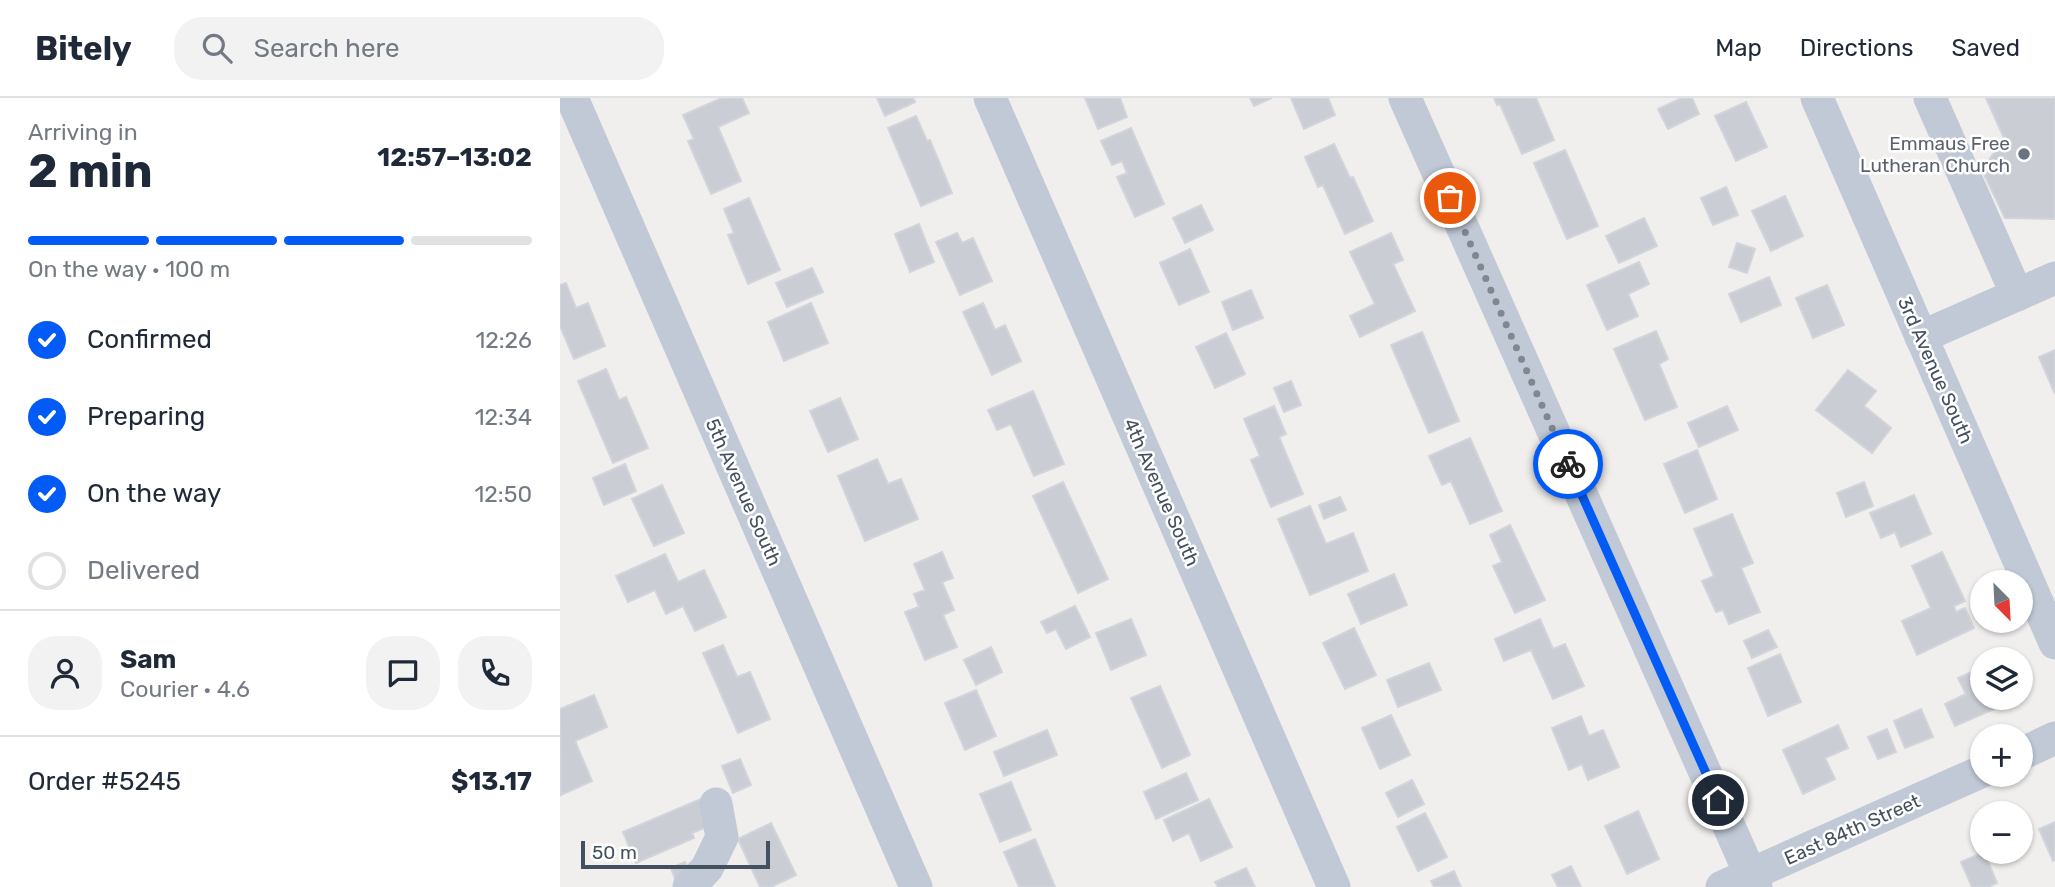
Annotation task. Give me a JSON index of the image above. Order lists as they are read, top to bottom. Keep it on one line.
{"streets":{"street":["3rd Avenue South","5th Avenue South","4th Avenue South","East 84th Street"]},"places":["Emmaus Free Lutheran Church"],"scale_bar":"50 m","north":"bottom right","page":{"header":"Bitely","search":"Search here","nav":["Map","Directions","Saved"],"heading":["2 min","Arriving in","12:57–13:02"],"panel":["Sam","Courier · 4.6","Order #5245","$13.17"],"bar":"On the way · 100 m","list":[["Confirmed","12:26"],["Preparing","12:34"],["On the way","12:50"],"Delivered"],"map_buttons":["+","−"],"scale":"50 m"}}
